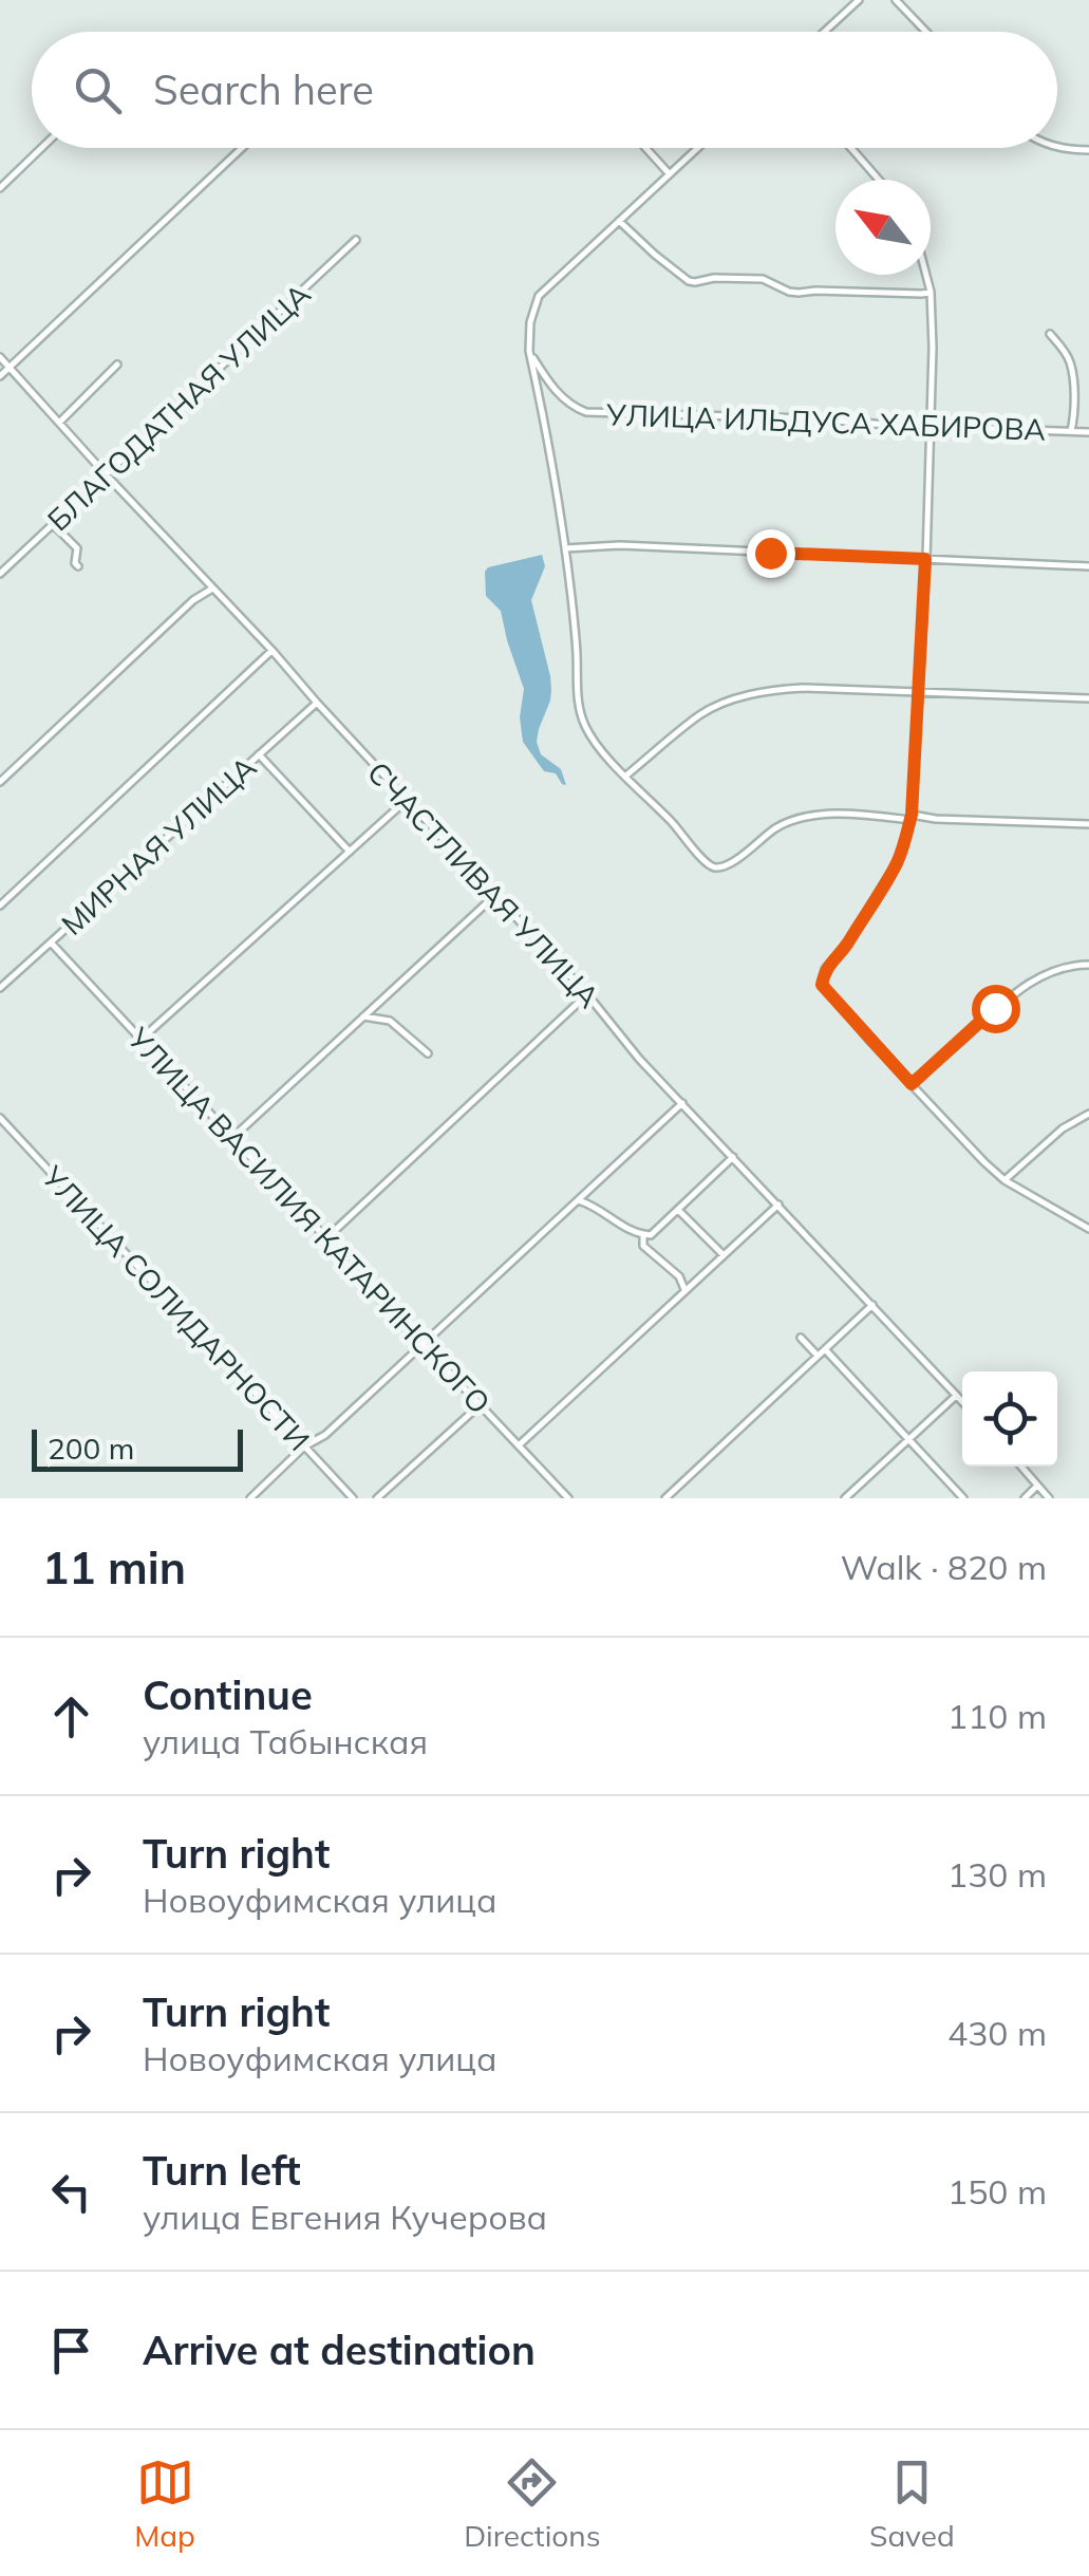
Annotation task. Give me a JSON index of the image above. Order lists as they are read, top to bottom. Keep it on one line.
{"streets":{"street":["БЛАГОДАТНАЯ УЛИЦА","УЛИЦА ИЛЬДУСА ХАБИРОВА","МИРНАЯ УЛИЦА","СЧАСТЛИВАЯ УЛИЦА","УЛИЦА ВАСИЛИЯ КАТАРИНСКОГО","УЛИЦА СОЛИДАРНОСТИ"]},"crossings":[["БЛАГОДАТНАЯ УЛИЦА","СЧАСТЛИВАЯ УЛИЦА"],["МИРНАЯ УЛИЦА","СЧАСТЛИВАЯ УЛИЦА"],["МИРНАЯ УЛИЦА","УЛИЦА ВАСИЛИЯ КАТАРИНСКОГО"]],"scale_bar":"200 m","north":"top left","page":{"search":"Search here","scale":"200 m","heading":["11 min","Walk · 820 m"],"list":[["Continue","улица Табынская","110 m"],["Turn right","Новоуфимская улица","130 m"],["Turn right","Новоуфимская улица","430 m"],["Turn left","улица Евгения Кучерова","150 m"],"Arrive at destination"],"nav":["Map","Directions","Saved"]}}
